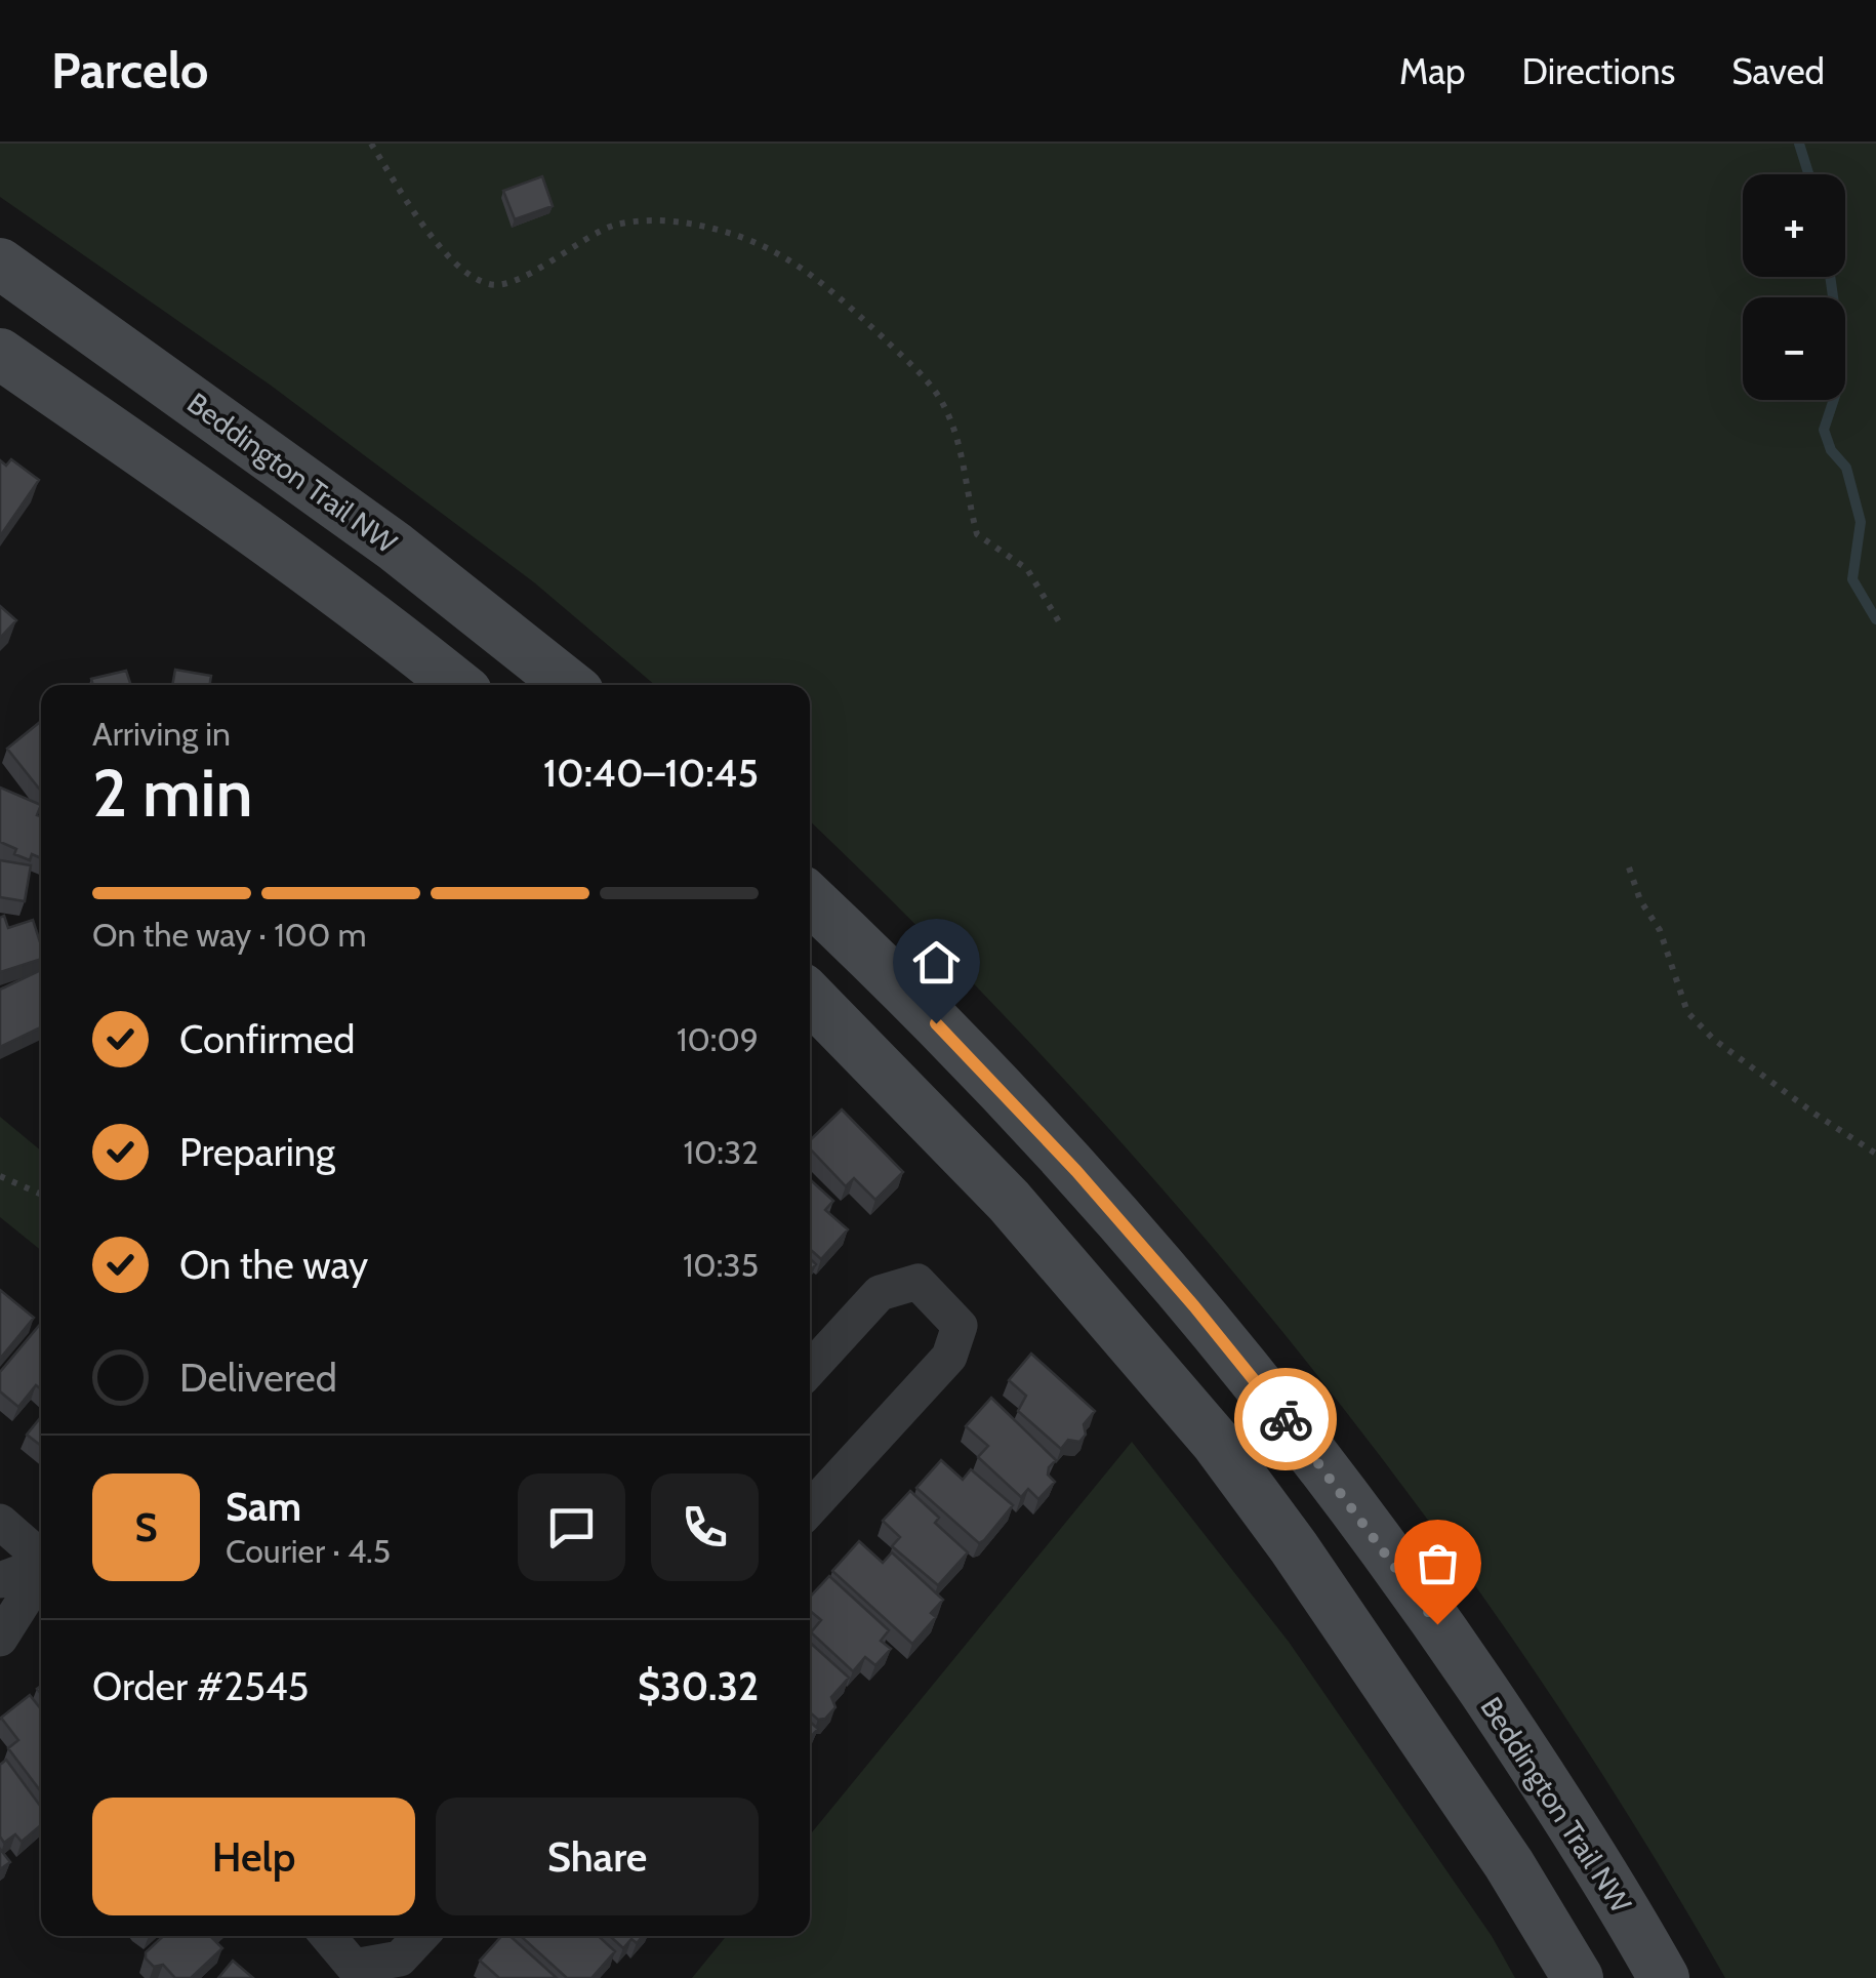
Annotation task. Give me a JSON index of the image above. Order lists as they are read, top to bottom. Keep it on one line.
{"streets":{"main road":["Beddington Trail NW"]},"page":{"header":"Parcelo","nav":["Map","Directions","Saved"],"map_buttons":["+","−"],"heading":["2 min","Arriving in","10:40–10:45"],"panel":["Sam","Courier · 4.5","Order #2545","$30.32"],"bar":"On the way · 100 m","list":[["Confirmed","10:09"],["Preparing","10:32"],["On the way","10:35"],"Delivered"],"round":"S","buttons":["Help","Share"]}}
